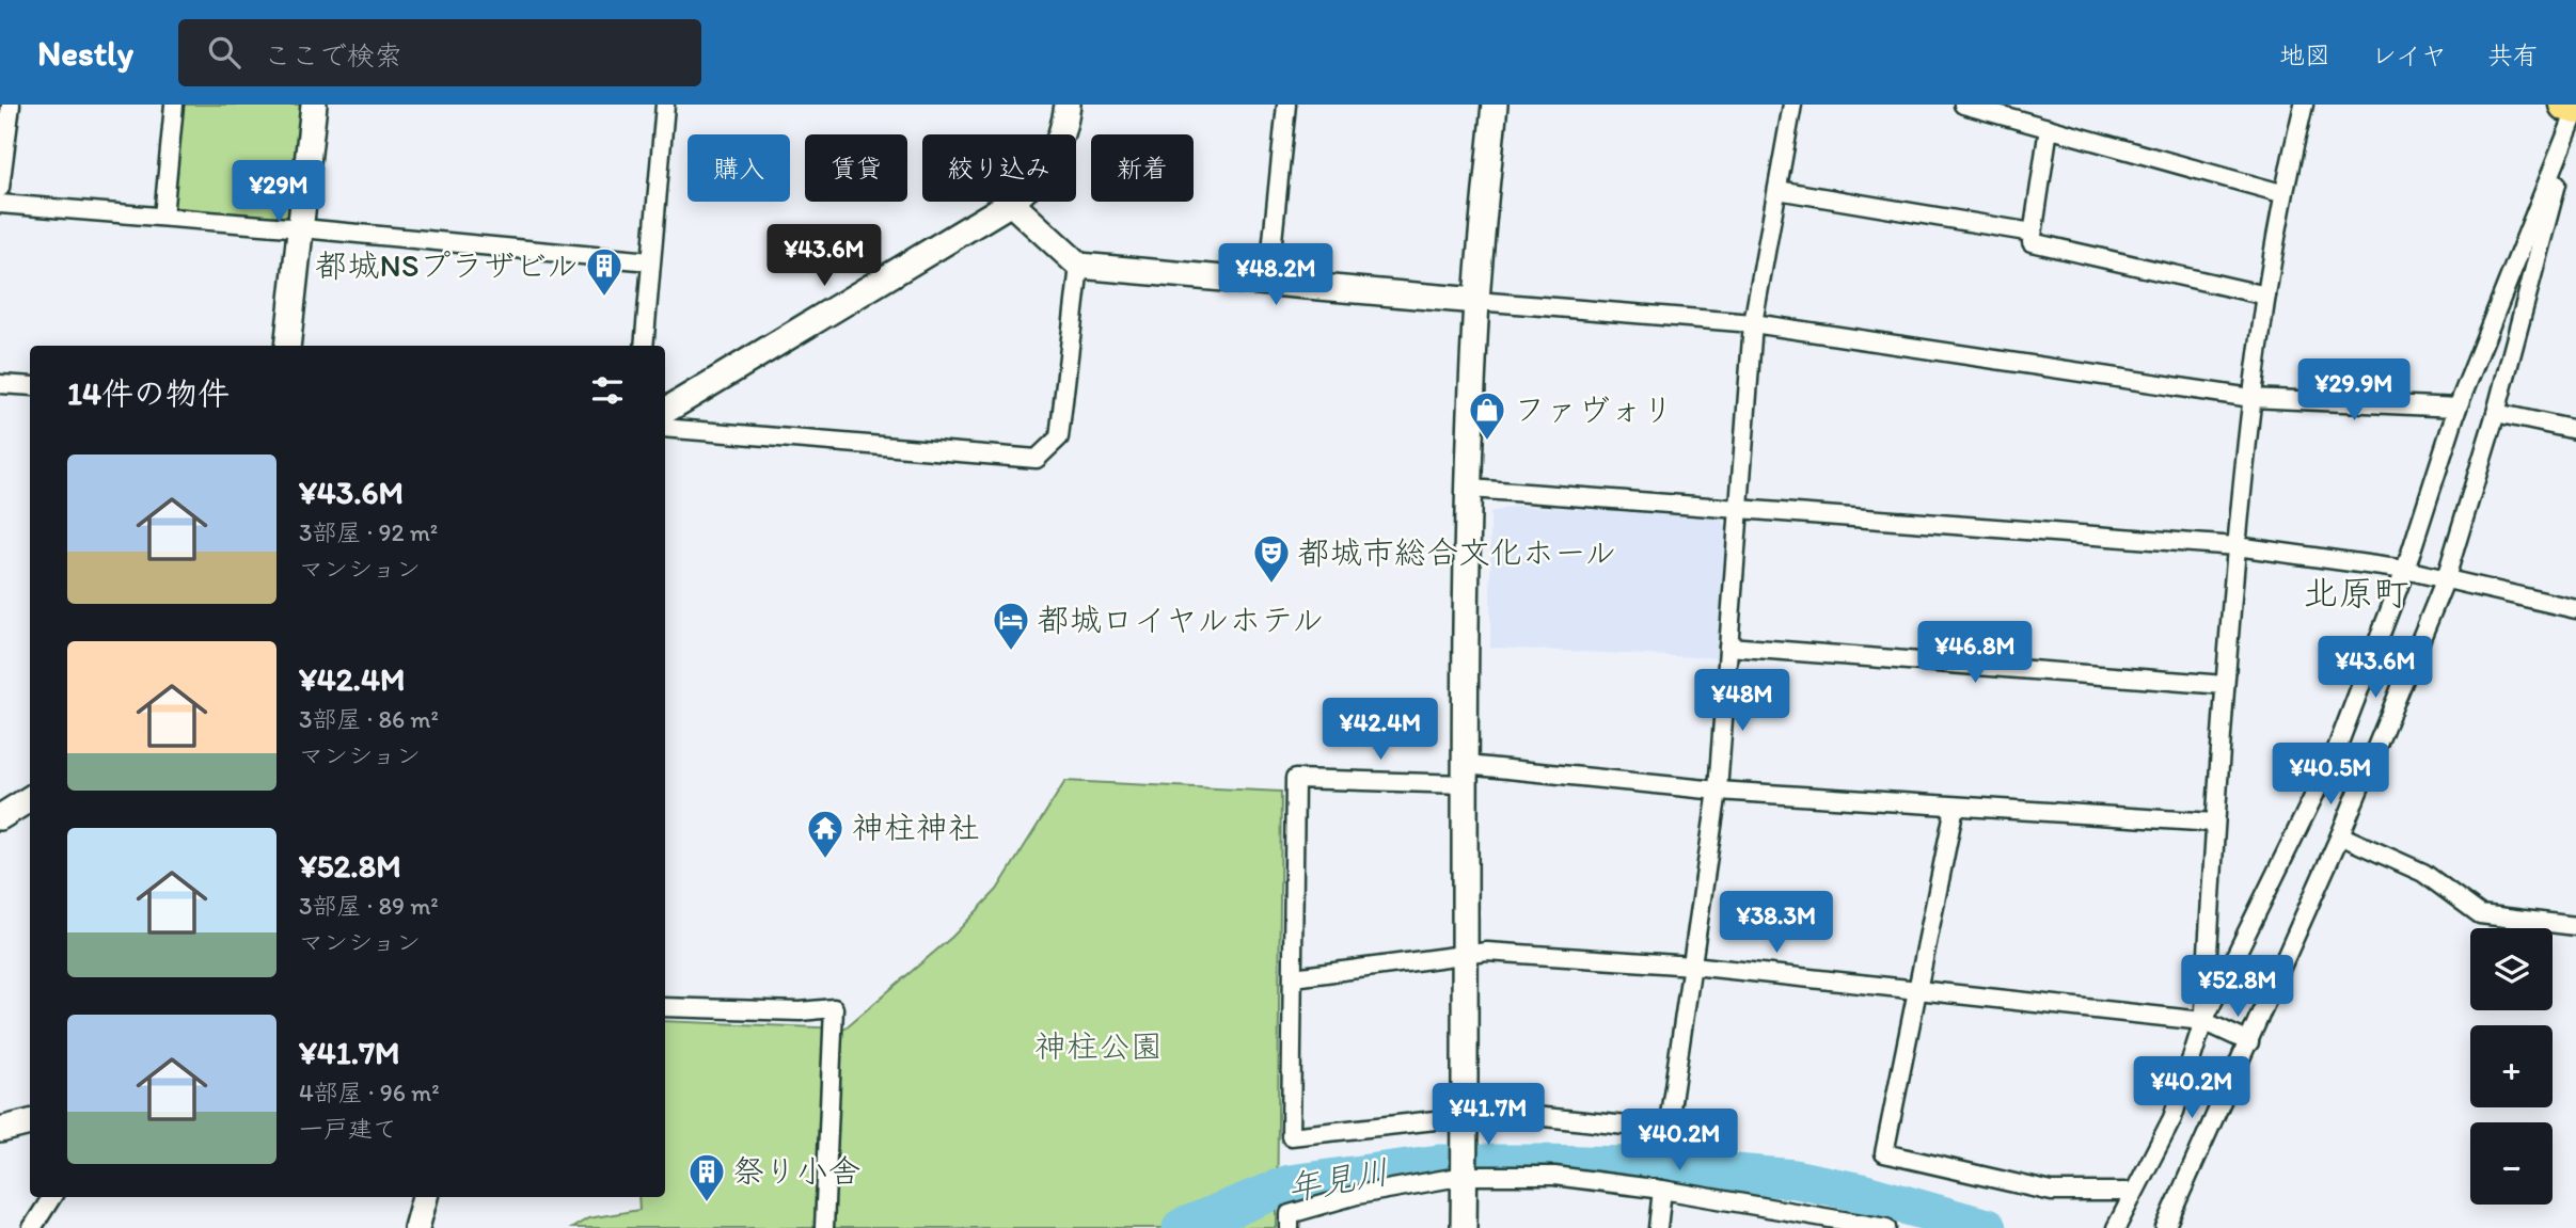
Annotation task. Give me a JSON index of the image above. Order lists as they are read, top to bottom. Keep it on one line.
{"districts":["北原町"],"water":["年見川"],"parks":["神柱公園"],"places":{"building":["都城NSプラザビル","祭り小舎"],"shop":["ファヴォリ"],"theatre":["都城市総合文化ホール"],"hotel":["都城ロイヤルホテル"],"temple":["神柱神社"]},"page":{"header":"Nestly","search":"ここで検索","nav":["地図","レイヤ","共有"],"chip":["購入","賃貸","絞り込み","新着"],"price":["¥29M","¥43.6M","¥48.2M","¥29.9M","¥46.8M","¥43.6M","¥48M","¥42.4M","¥40.5M","¥38.3M","¥52.8M","¥40.2M","¥41.7M","¥40.2M"],"heading":"14件の物件","list":[{"name":"¥43.6M","note":"3部屋 · 92 m² · マンション"},{"name":"¥42.4M","note":"3部屋 · 86 m² · マンション"},{"name":"¥52.8M","note":"3部屋 · 89 m² · マンション"},{"name":"¥41.7M","note":"4部屋 · 96 m² · 一戸建て"}],"map_buttons":["+","−"]}}
